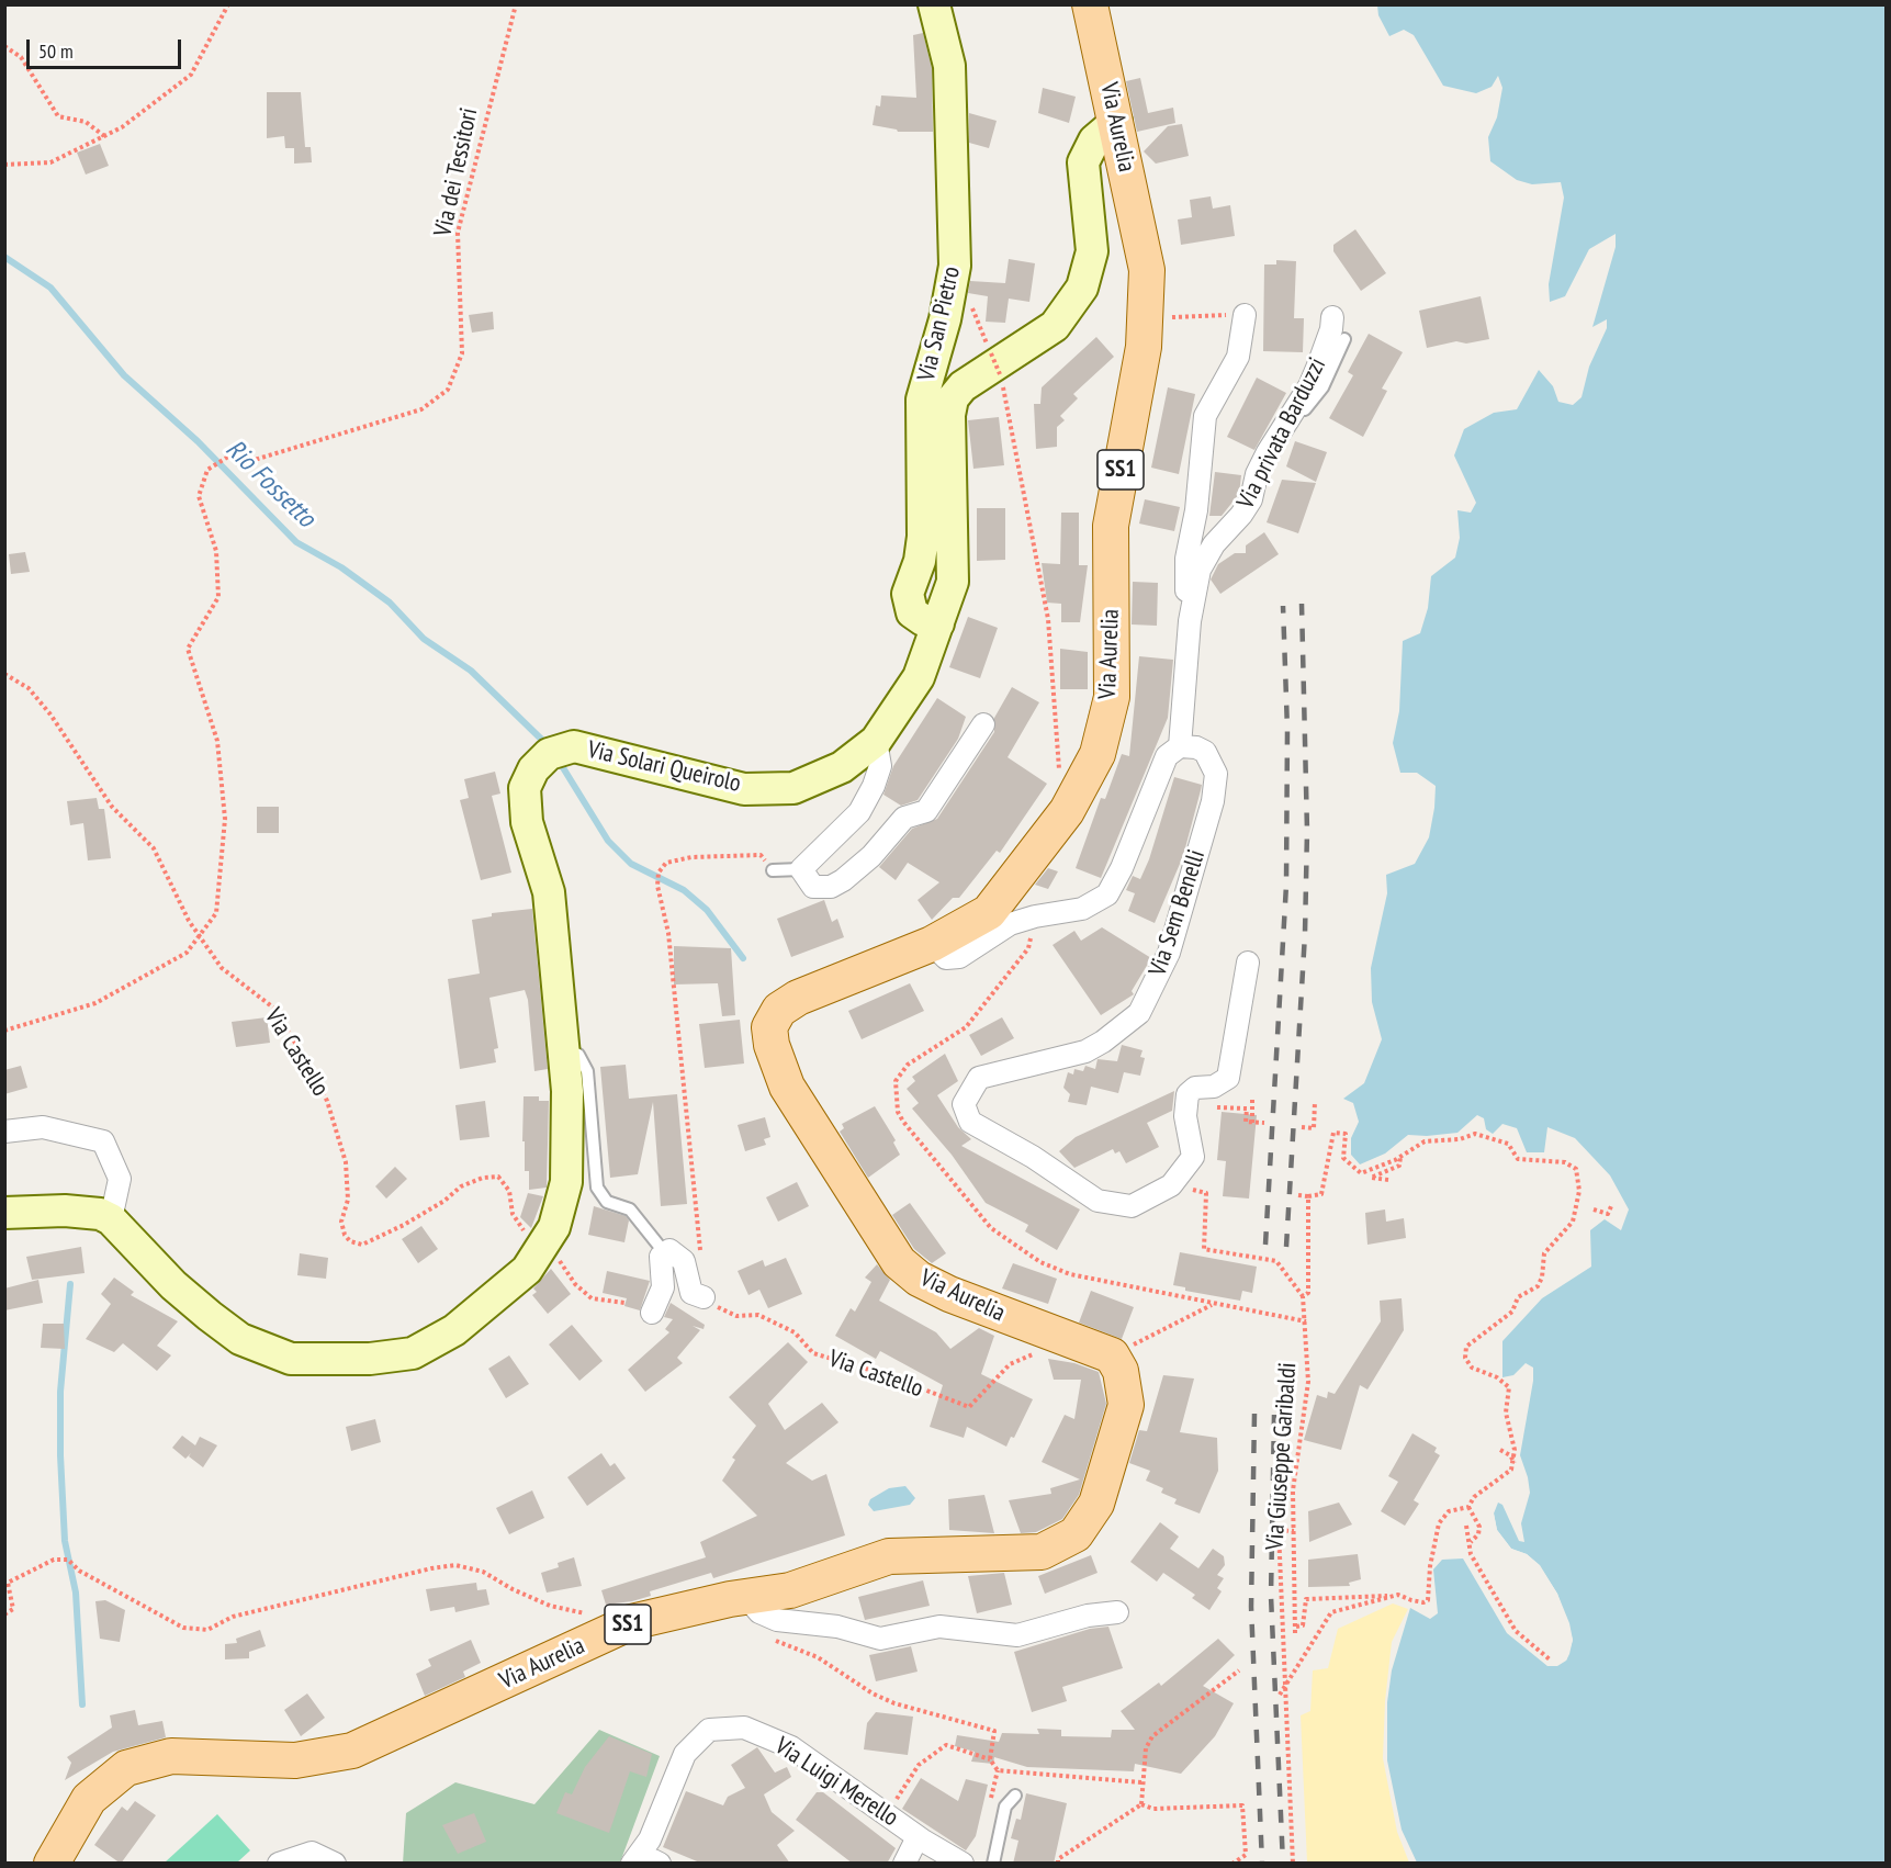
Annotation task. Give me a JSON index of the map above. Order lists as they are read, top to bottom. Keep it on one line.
{"streets":{"main road":["Via Aurelia","SS1"],"street":["Via San Pietro","Via privata Barduzzi","Via Solari Queirolo","Via Sem Benelli","Via Luigi Merello"],"path":["Via dei Tessitori","Via Castello","Via Giuseppe Garibaldi"]},"crossings":[["Via Aurelia","Via Solari Queirolo"],["Via dei Tessitori","Via Castello"],["Via San Pietro","Via Solari Queirolo"],["Via privata Barduzzi","Via Sem Benelli"],["Via Solari Queirolo","Via Castello"]],"water":["Rio Fossetto"],"scale_bar":"50 m"}
